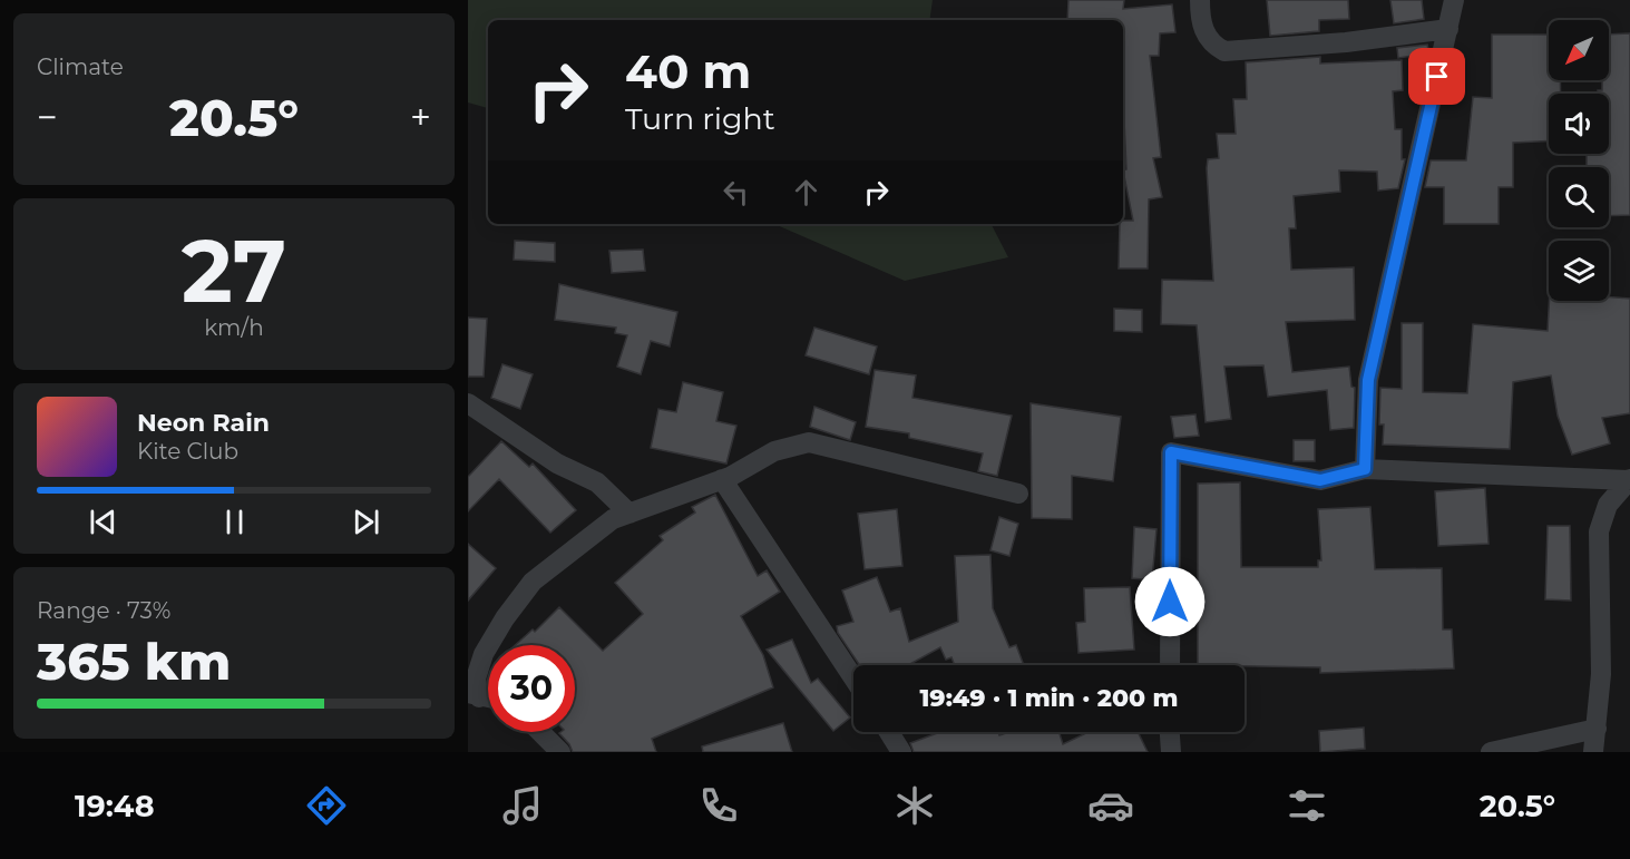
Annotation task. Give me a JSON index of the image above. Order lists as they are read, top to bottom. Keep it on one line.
{"north":"bottom left","page":{"tile":["Climate",["27","km/h"],["Range · 73%","365 km"]],"turn":["40 m","Turn right"],"heat":["−","20.5°","+"],"song":["Neon Rain","Kite Club"],"limit":"30","trip":"19:49 · 1 min · 200 m","tabs":["19:48","20.5°"]}}
